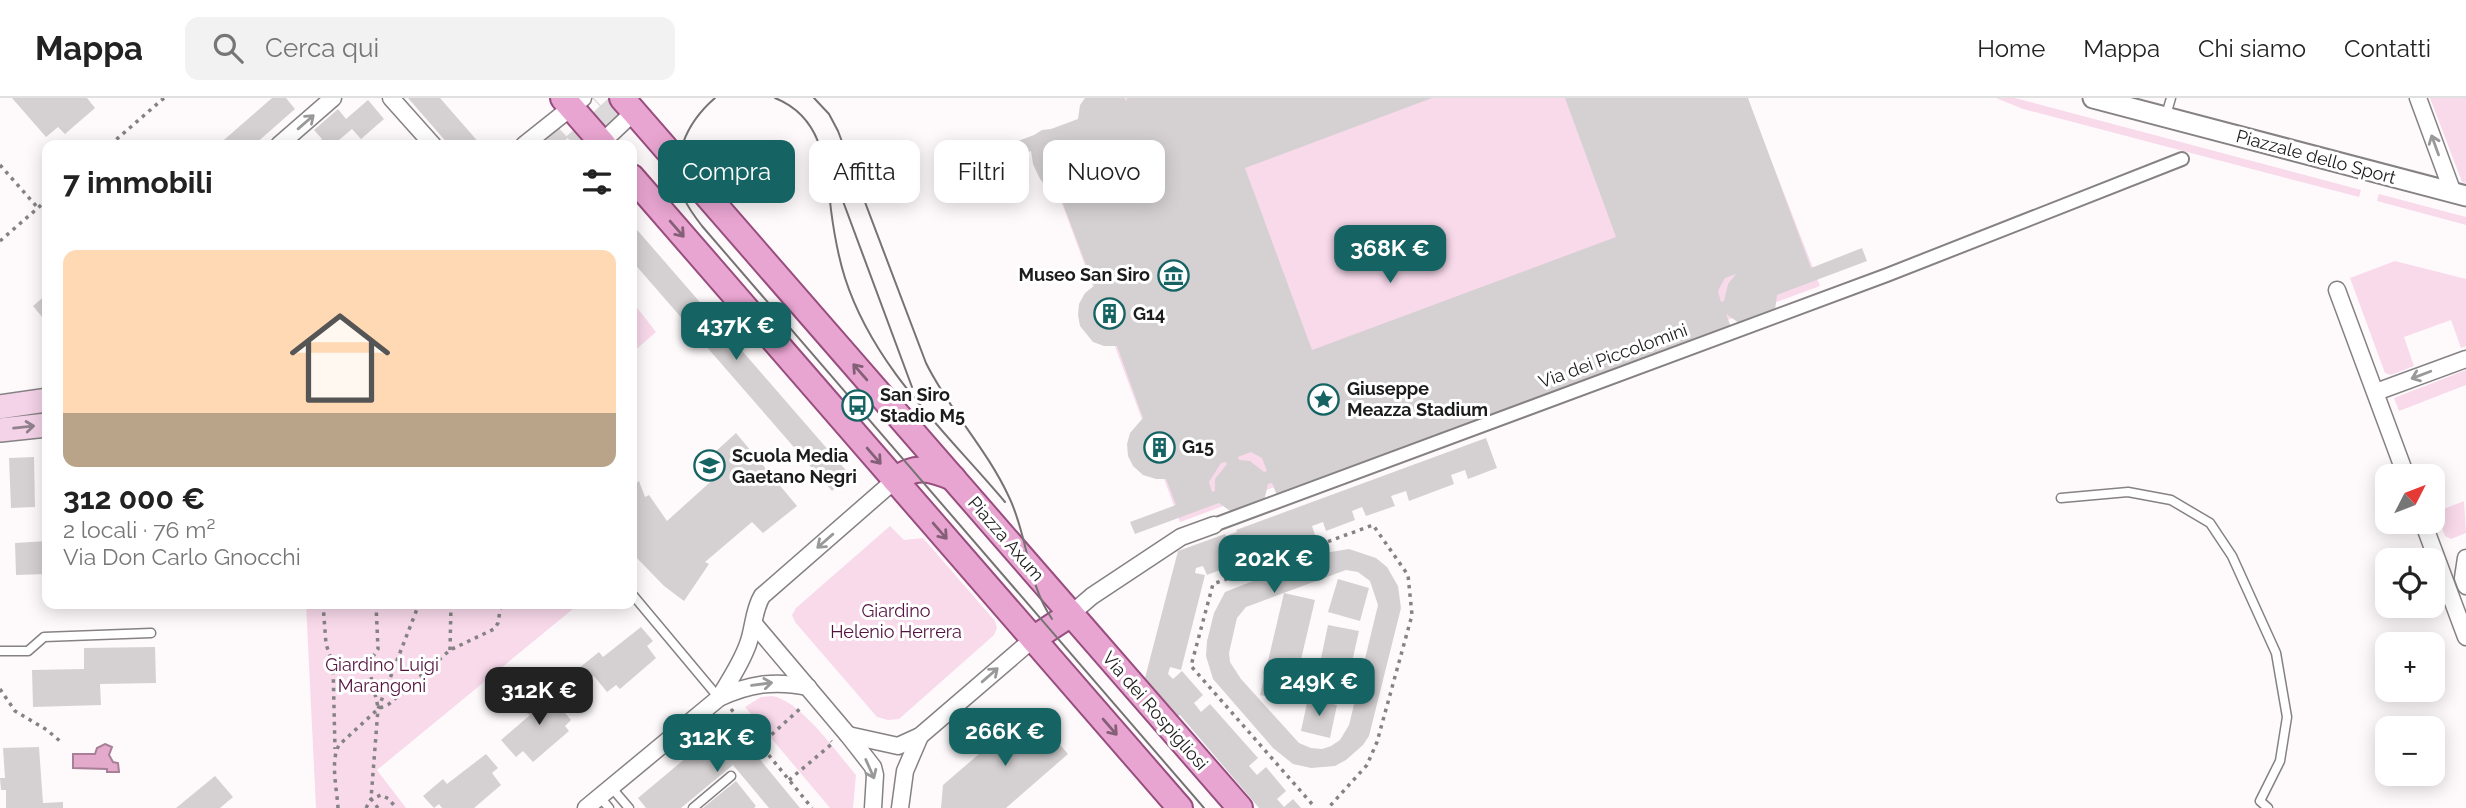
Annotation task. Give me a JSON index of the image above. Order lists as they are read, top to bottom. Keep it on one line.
{"streets":{"main road":["Piazza Axum","Via dei Rospigliosi"],"street":["Piazzale dello Sport","Via dei Piccolomini"]},"crossings":[["Via dei Piccolomini","Piazza Axum"],["Via dei Piccolomini","Via dei Rospigliosi"],["Piazza Axum","Via dei Rospigliosi"]],"parks":["Giardino Helenio Herrera","Giardino Luigi Marangoni"],"places":{"museum":["Museo San Siro"],"building":["G14","G15"],"place":["Giuseppe Meazza Stadium"],"bus stop":["San Siro Stadio M5"],"school or university":["Scuola Media Gaetano Negri"]},"north":"top right","page":{"header":"Mappa","search":"Cerca qui","nav":["Home","Mappa","Chi siamo","Contatti"],"chip":["Compra","Affitta","Filtri","Nuovo"],"heading":"7 immobili","list":[{"name":"312 000 €","note":"2 locali · 76 m² · Via Don Carlo Gnocchi"}],"price":["368K €","437K €","202K €","249K €","312K €","266K €","312K €"],"map_buttons":["+","−"]}}
